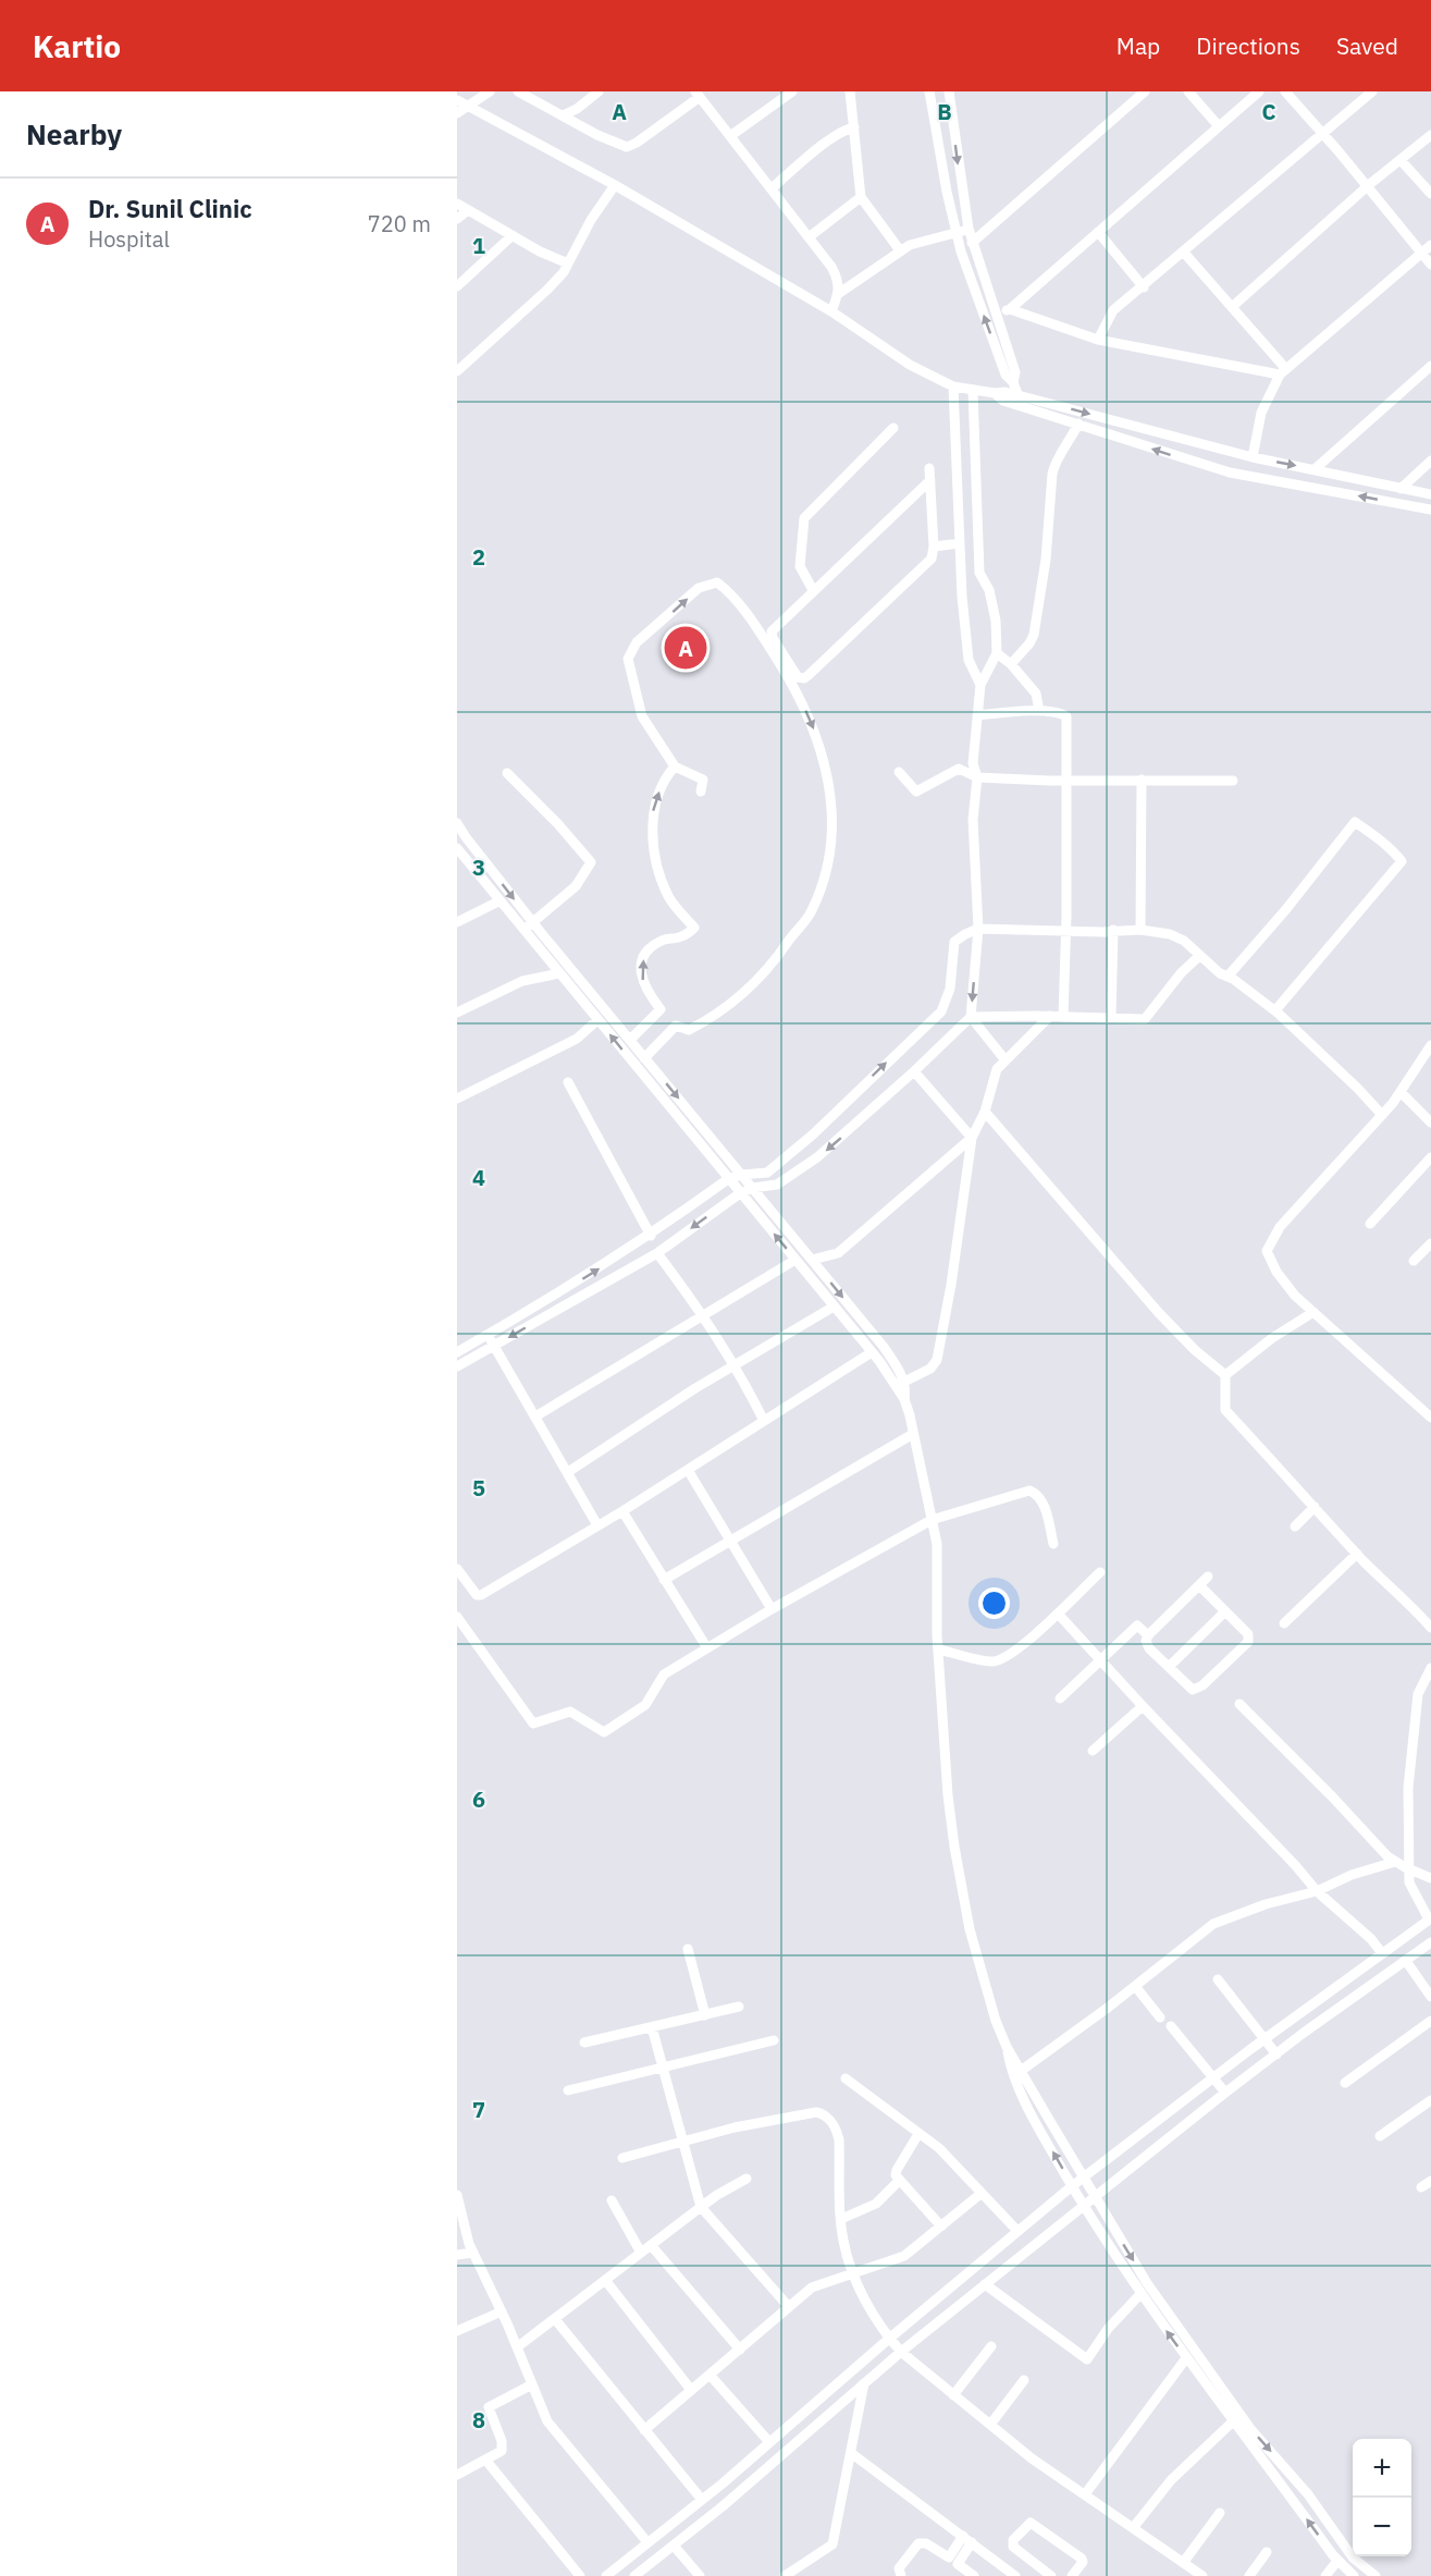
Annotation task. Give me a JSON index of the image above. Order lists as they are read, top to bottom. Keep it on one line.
{"page":{"header":"Kartio","nav":["Map","Directions","Saved"],"heading":"Nearby","list":[{"mark":"A","name":"Dr. Sunil Clinic","note":"Hospital","value":"720 m"}],"pins":"A","map_buttons":["+","−"]},"grid":{"columns":["A","B","C"],"rows":["1","2","3","4","5","6","7","8"]}}
